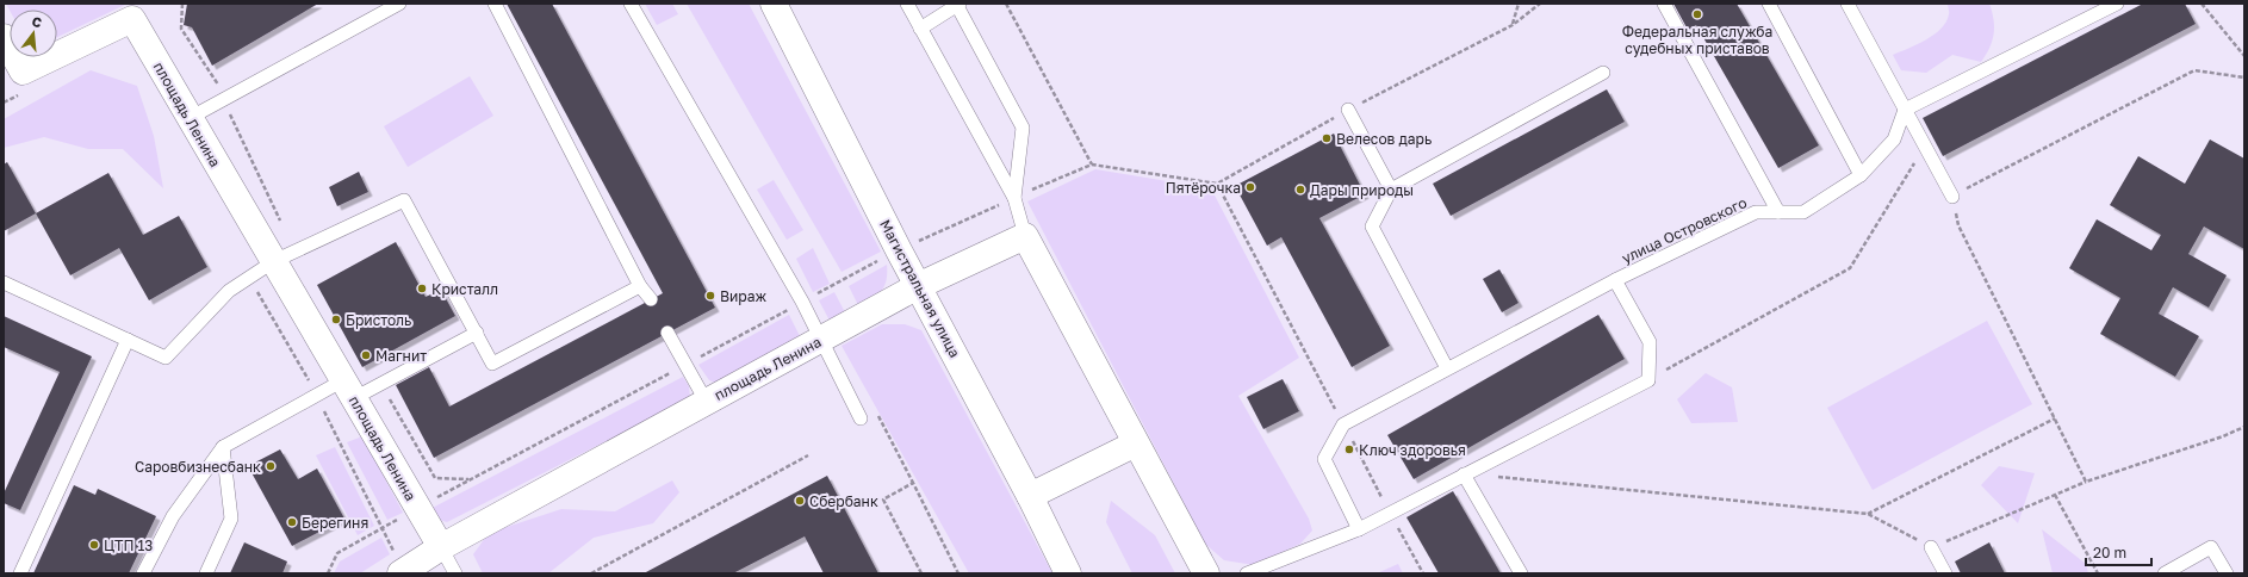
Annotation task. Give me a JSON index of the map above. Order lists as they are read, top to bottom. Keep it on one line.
{"streets":{"street":["площадь Ленина","Магистральная улица"],"lane":["улица Островского"]},"crossings":[["площадь Ленина","Магистральная улица"]],"places":["Федеральная служба судебных приставов","Велесов дарь","Пятёрочка","Дары природы","Кристалл","Вираж","Бристоль","Магнит","Ключ здоровья","Саровбизнесбанк","Сбербанк","Берегиня","ЦТП 13"],"scale_bar":"20 m","north":"top"}
